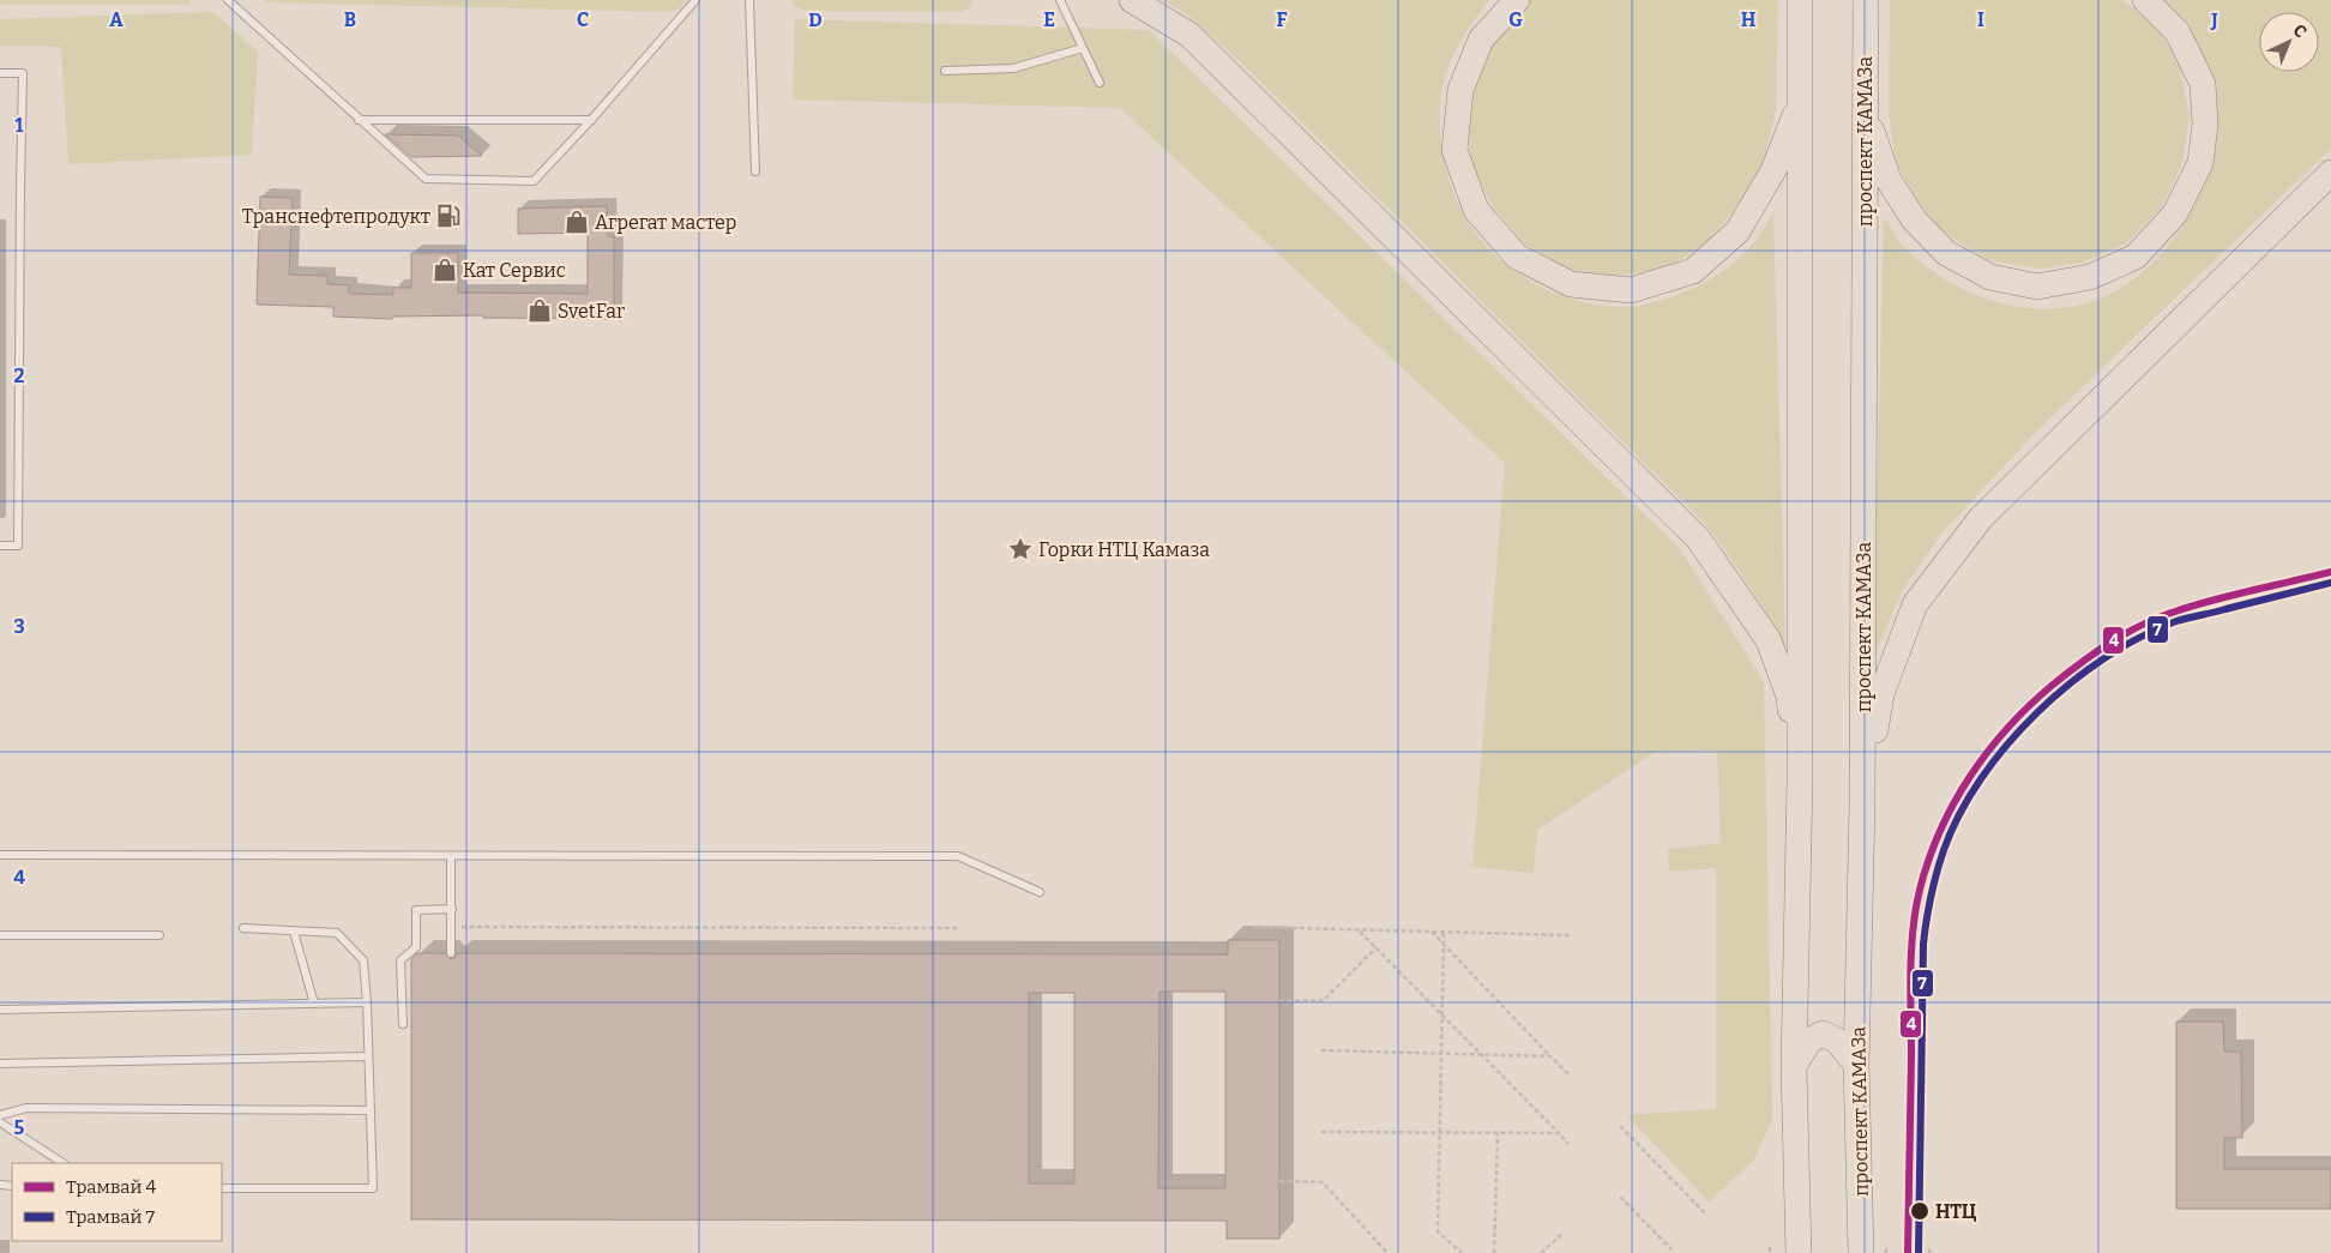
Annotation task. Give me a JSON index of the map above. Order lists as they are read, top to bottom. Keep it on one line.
{"streets":{"main road":["проспект КАМАЗа"]},"places":{"fuel station":["Транснефтепродукт"],"shop":["Агрегат мастер","Кат Сервис","SvetFar"],"place":["Горки НТЦ Камаза"],"other":["НТЦ"]},"lines":["tram line 4","tram line 7"],"legend":["Трамвай 4","Трамвай 7"],"north":"top right","grid":{"columns":["A","B","C","D","E","F","G","H","I","J"],"rows":["1","2","3","4","5"]}}
